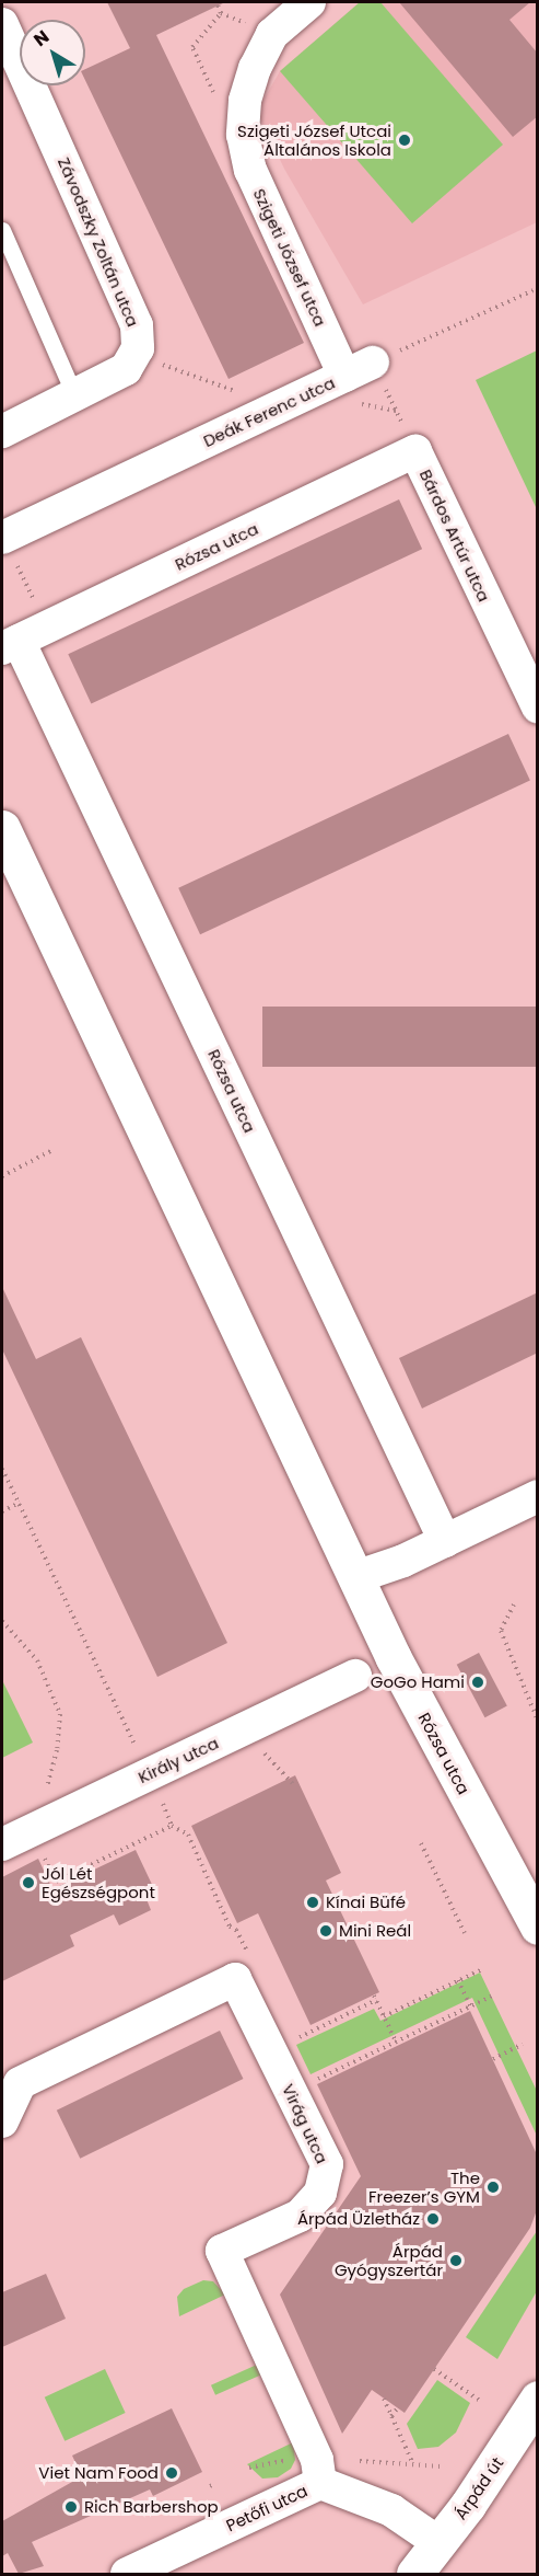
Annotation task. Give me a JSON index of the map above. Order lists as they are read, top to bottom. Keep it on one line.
{"streets":{"street":["Závodszky Zoltán utca","Szigeti József utca","Deák Ferenc utca","Bárdos Artúr utca","Rózsa utca","Király utca","Virág utca","Árpád út","Petőfi utca"]},"crossings":[["Szigeti József utca","Deák Ferenc utca"],["Szigeti József utca","Bárdos Artúr utca"],["Deák Ferenc utca","Bárdos Artúr utca"],["Bárdos Artúr utca","Rózsa utca"],["Virág utca","Petőfi utca"],["Árpád út","Petőfi utca"]],"places":["Szigeti József Utcai Általános Iskola","GoGo Hami","Jól Lét Egészségpont","Kínai Büfé","Mini Reál","The Freezer’s GYM","Árpád Üzletház","Árpád Gyógyszertár","Viet Nam Food","Rich Barbershop"],"north":"top left"}
